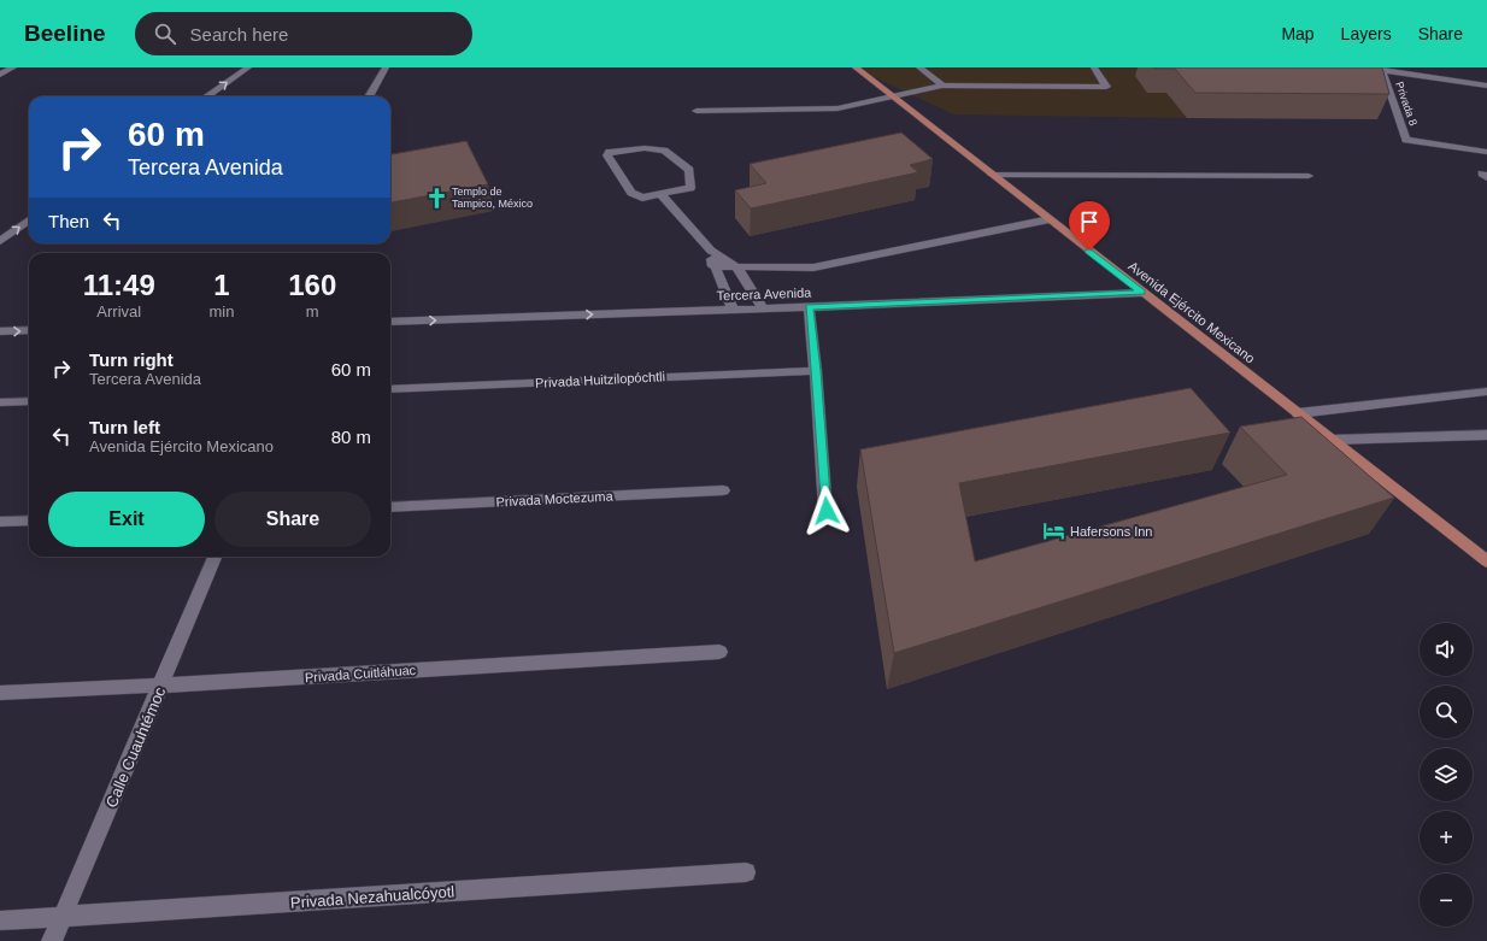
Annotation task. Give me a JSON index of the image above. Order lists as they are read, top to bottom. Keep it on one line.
{"streets":{"main road":["Avenida Ejército Mexicano"],"street":["Privada 8","Tercera Avenida","Privada Huitzilopóchtli","Privada Moctezuma","Privada Cuitláhuac","Calle Cuauhtémoc","Privada Nezahualcóyotl"]},"crossings":[["Tercera Avenida","Avenida Ejército Mexicano"],["Privada Cuitláhuac","Calle Cuauhtémoc"],["Calle Cuauhtémoc","Privada Nezahualcóyotl"]],"one_way":["Tercera Avenida"],"places":{"church":["Templo de Tampico, México"],"hotel":["Hafersons Inn"]},"page":{"header":"Beeline","search":"Search here","nav":["Map","Layers","Share"],"turn":["60 m","Tercera Avenida"],"then":"Then","eta":["11:49","Arrival","1","min","160","m"],"list":[{"name":"Turn right","note":"Tercera Avenida","value":"60 m"},{"name":"Turn left","note":"Avenida Ejército Mexicano","value":"80 m"}],"buttons":["Exit","Share"],"map_buttons":["+","−"]}}
